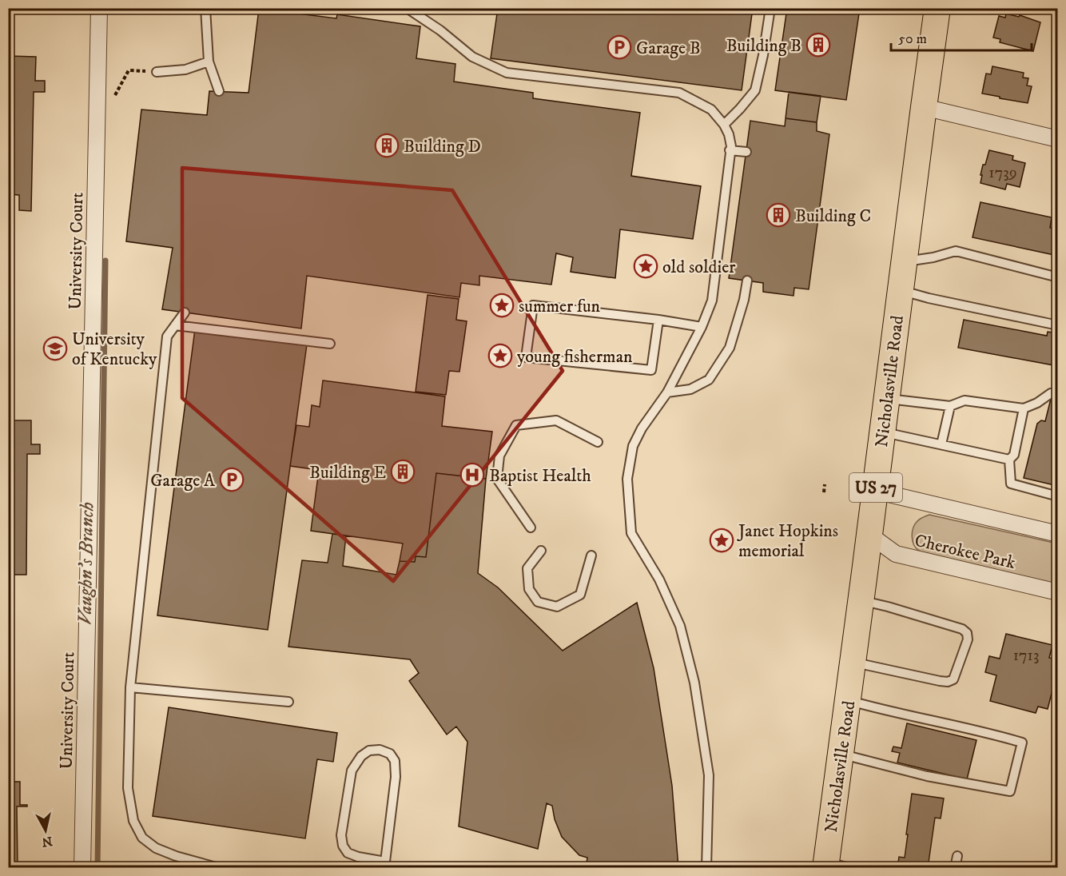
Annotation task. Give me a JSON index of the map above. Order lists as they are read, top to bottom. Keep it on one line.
{"streets":{"main road":["Nicholasville Road","US 27"],"street":["University Court","Cherokee Park"]},"crossings":[["Nicholasville Road","Cherokee Park"]],"water":["Vaughn's Branch"],"places":{"building":["Building B","Building D","Building C","Building E"],"parking":["Garage B","Garage A"],"place":["old soldier","summer fun","young fisherman","Janet Hopkins memorial"],"school or university":["University of Kentucky"],"hospital":["Baptist Health"]},"house_numbers":["1739","1713"],"scale_bar":"50 m","north":"bottom"}
